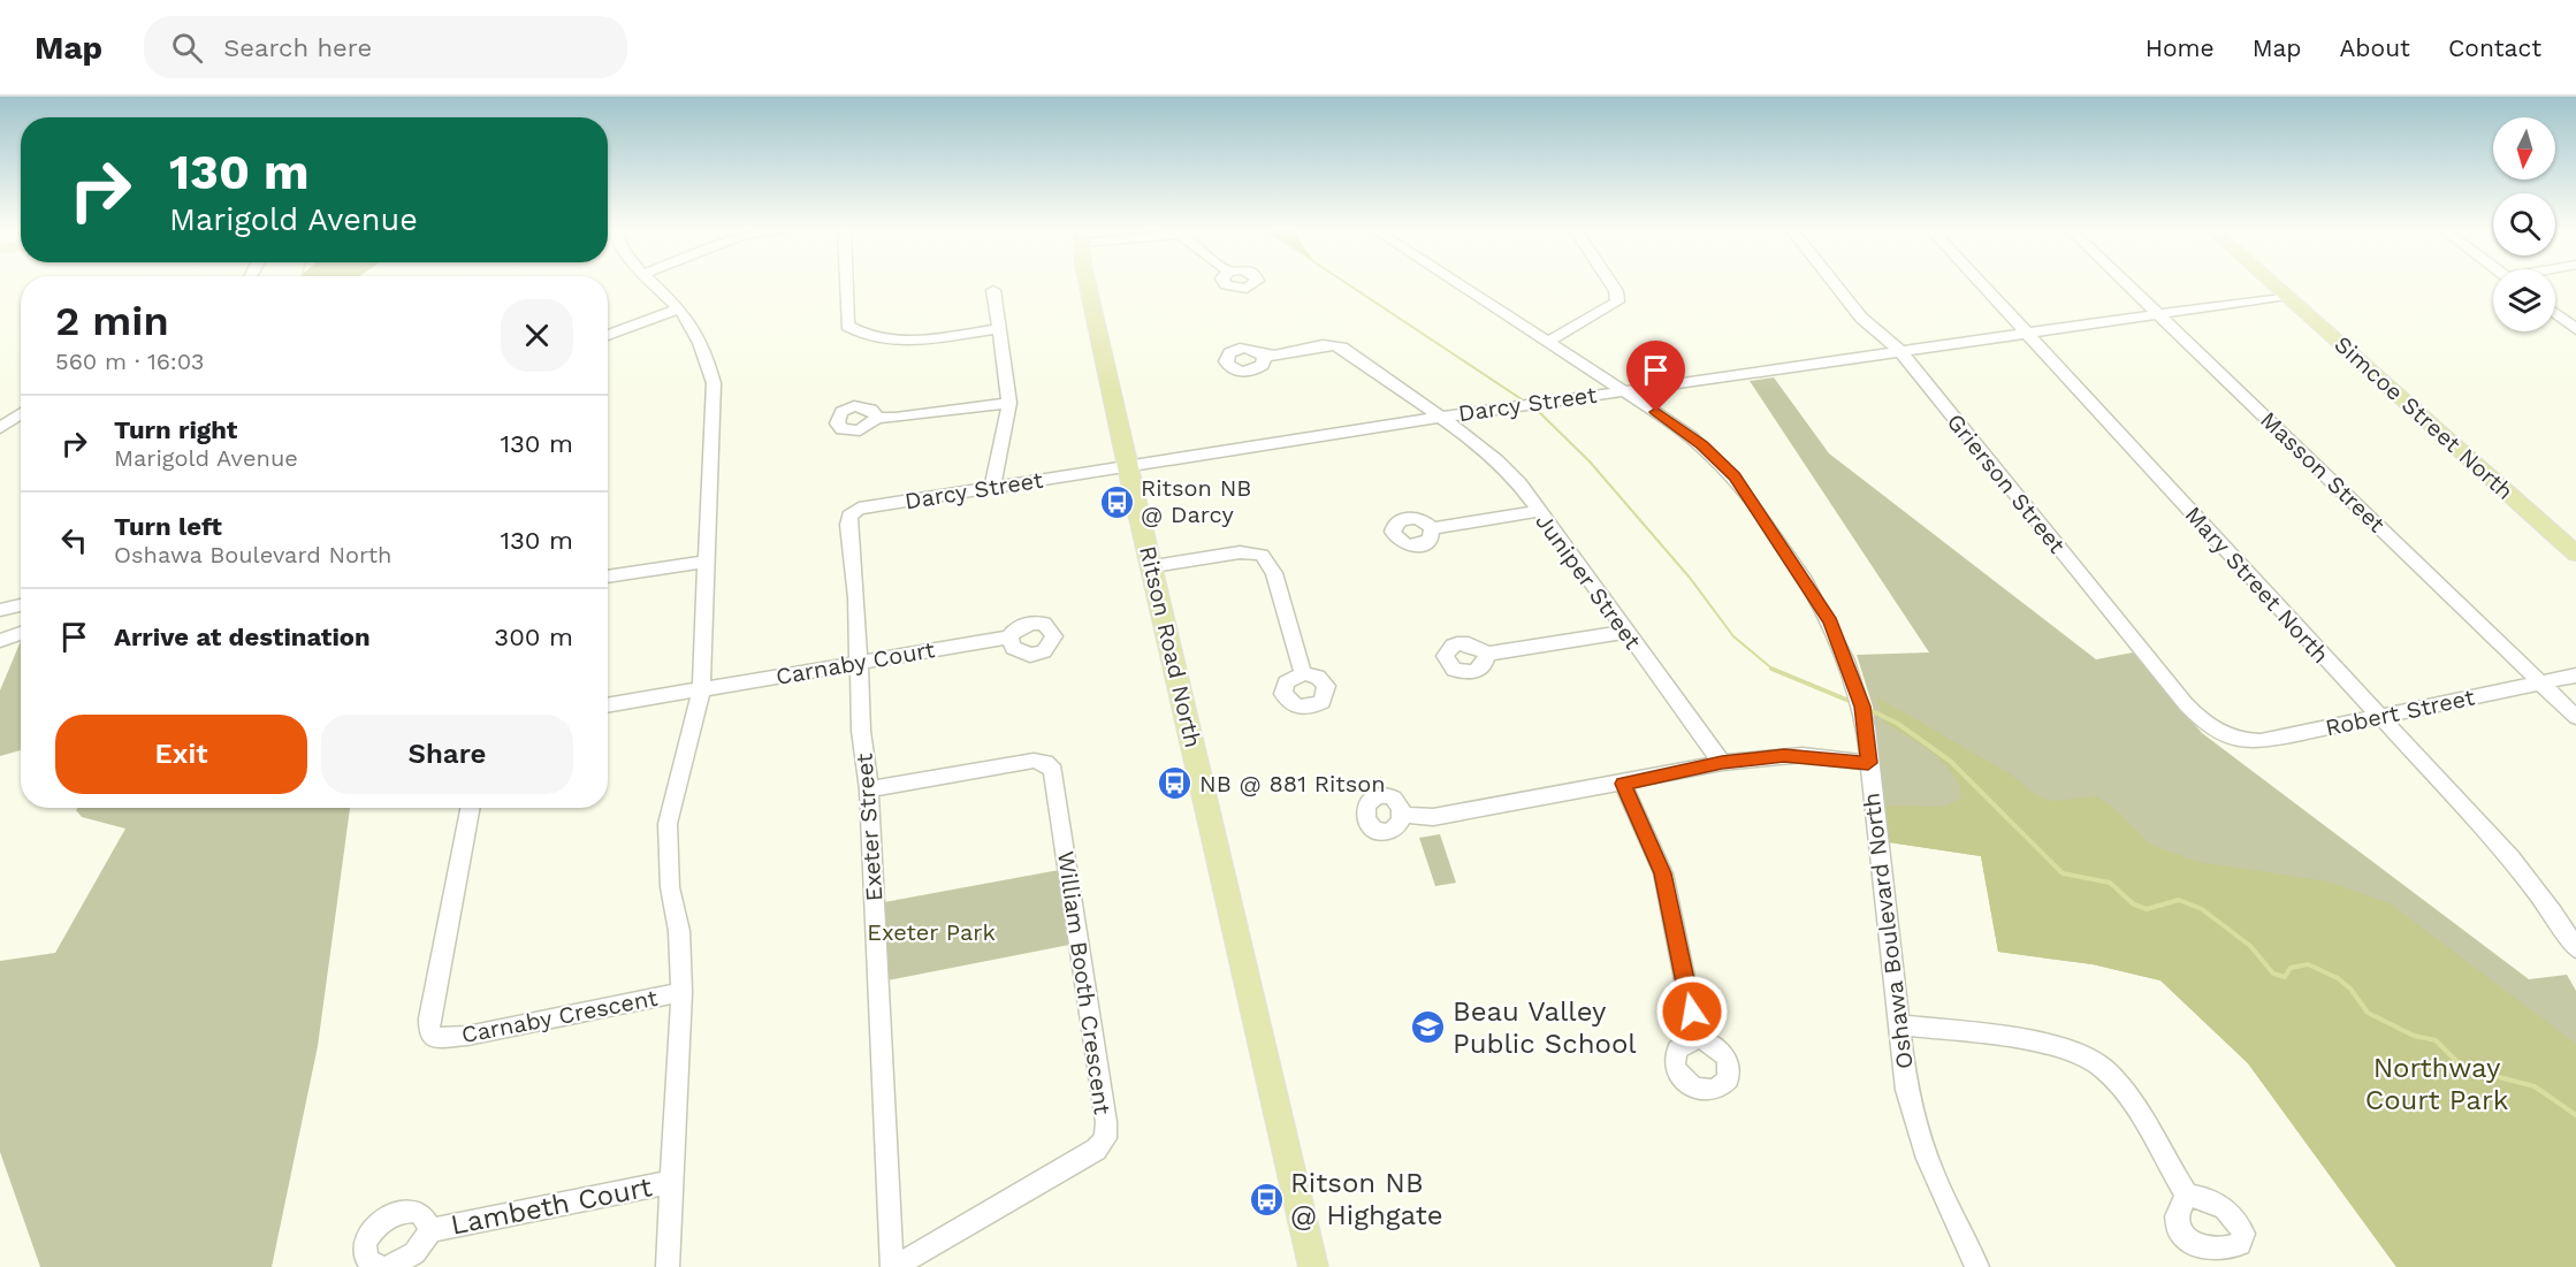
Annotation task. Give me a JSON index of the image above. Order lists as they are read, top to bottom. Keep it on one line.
{"streets":{"main road":["Simcoe Street North","Ritson Road North"],"street":["Darcy Street","Masson Street","Grierson Street","Juniper Street","Mary Street North","Carnaby Court","Robert Street","Exeter Street","Oshawa Boulevard North","William Booth Crescent","Carnaby Crescent","Lambeth Court"]},"crossings":[["Darcy Street","Simcoe Street North"],["Darcy Street","Masson Street"],["Darcy Street","Grierson Street"],["Darcy Street","Juniper Street"],["Darcy Street","Mary Street North"],["Darcy Street","Ritson Road North"],["Darcy Street","Exeter Street"],["Darcy Street","Oshawa Boulevard North"],["Masson Street","Robert Street"],["Grierson Street","Robert Street"],["Mary Street North","Robert Street"],["Carnaby Court","Exeter Street"],["Exeter Street","William Booth Crescent"]],"parks":["Exeter Park","Northway Court Park"],"places":{"bus stop":["Ritson NB @ Darcy","NB @ 881 Ritson","Ritson NB @ Highgate"],"school or university":["Beau Valley Public School"]},"north":"bottom","page":{"header":"Map","search":"Search here","nav":["Home","Map","About","Contact"],"turn":["130 m","Marigold Avenue"],"heading":["2 min","560 m · 16:03"],"list":[{"name":"Turn right","note":"Marigold Avenue","value":"130 m"},{"name":"Turn left","note":"Oshawa Boulevard North","value":"130 m"},{"name":"Arrive at destination","value":"300 m"}],"buttons":["Exit","Share"]}}
